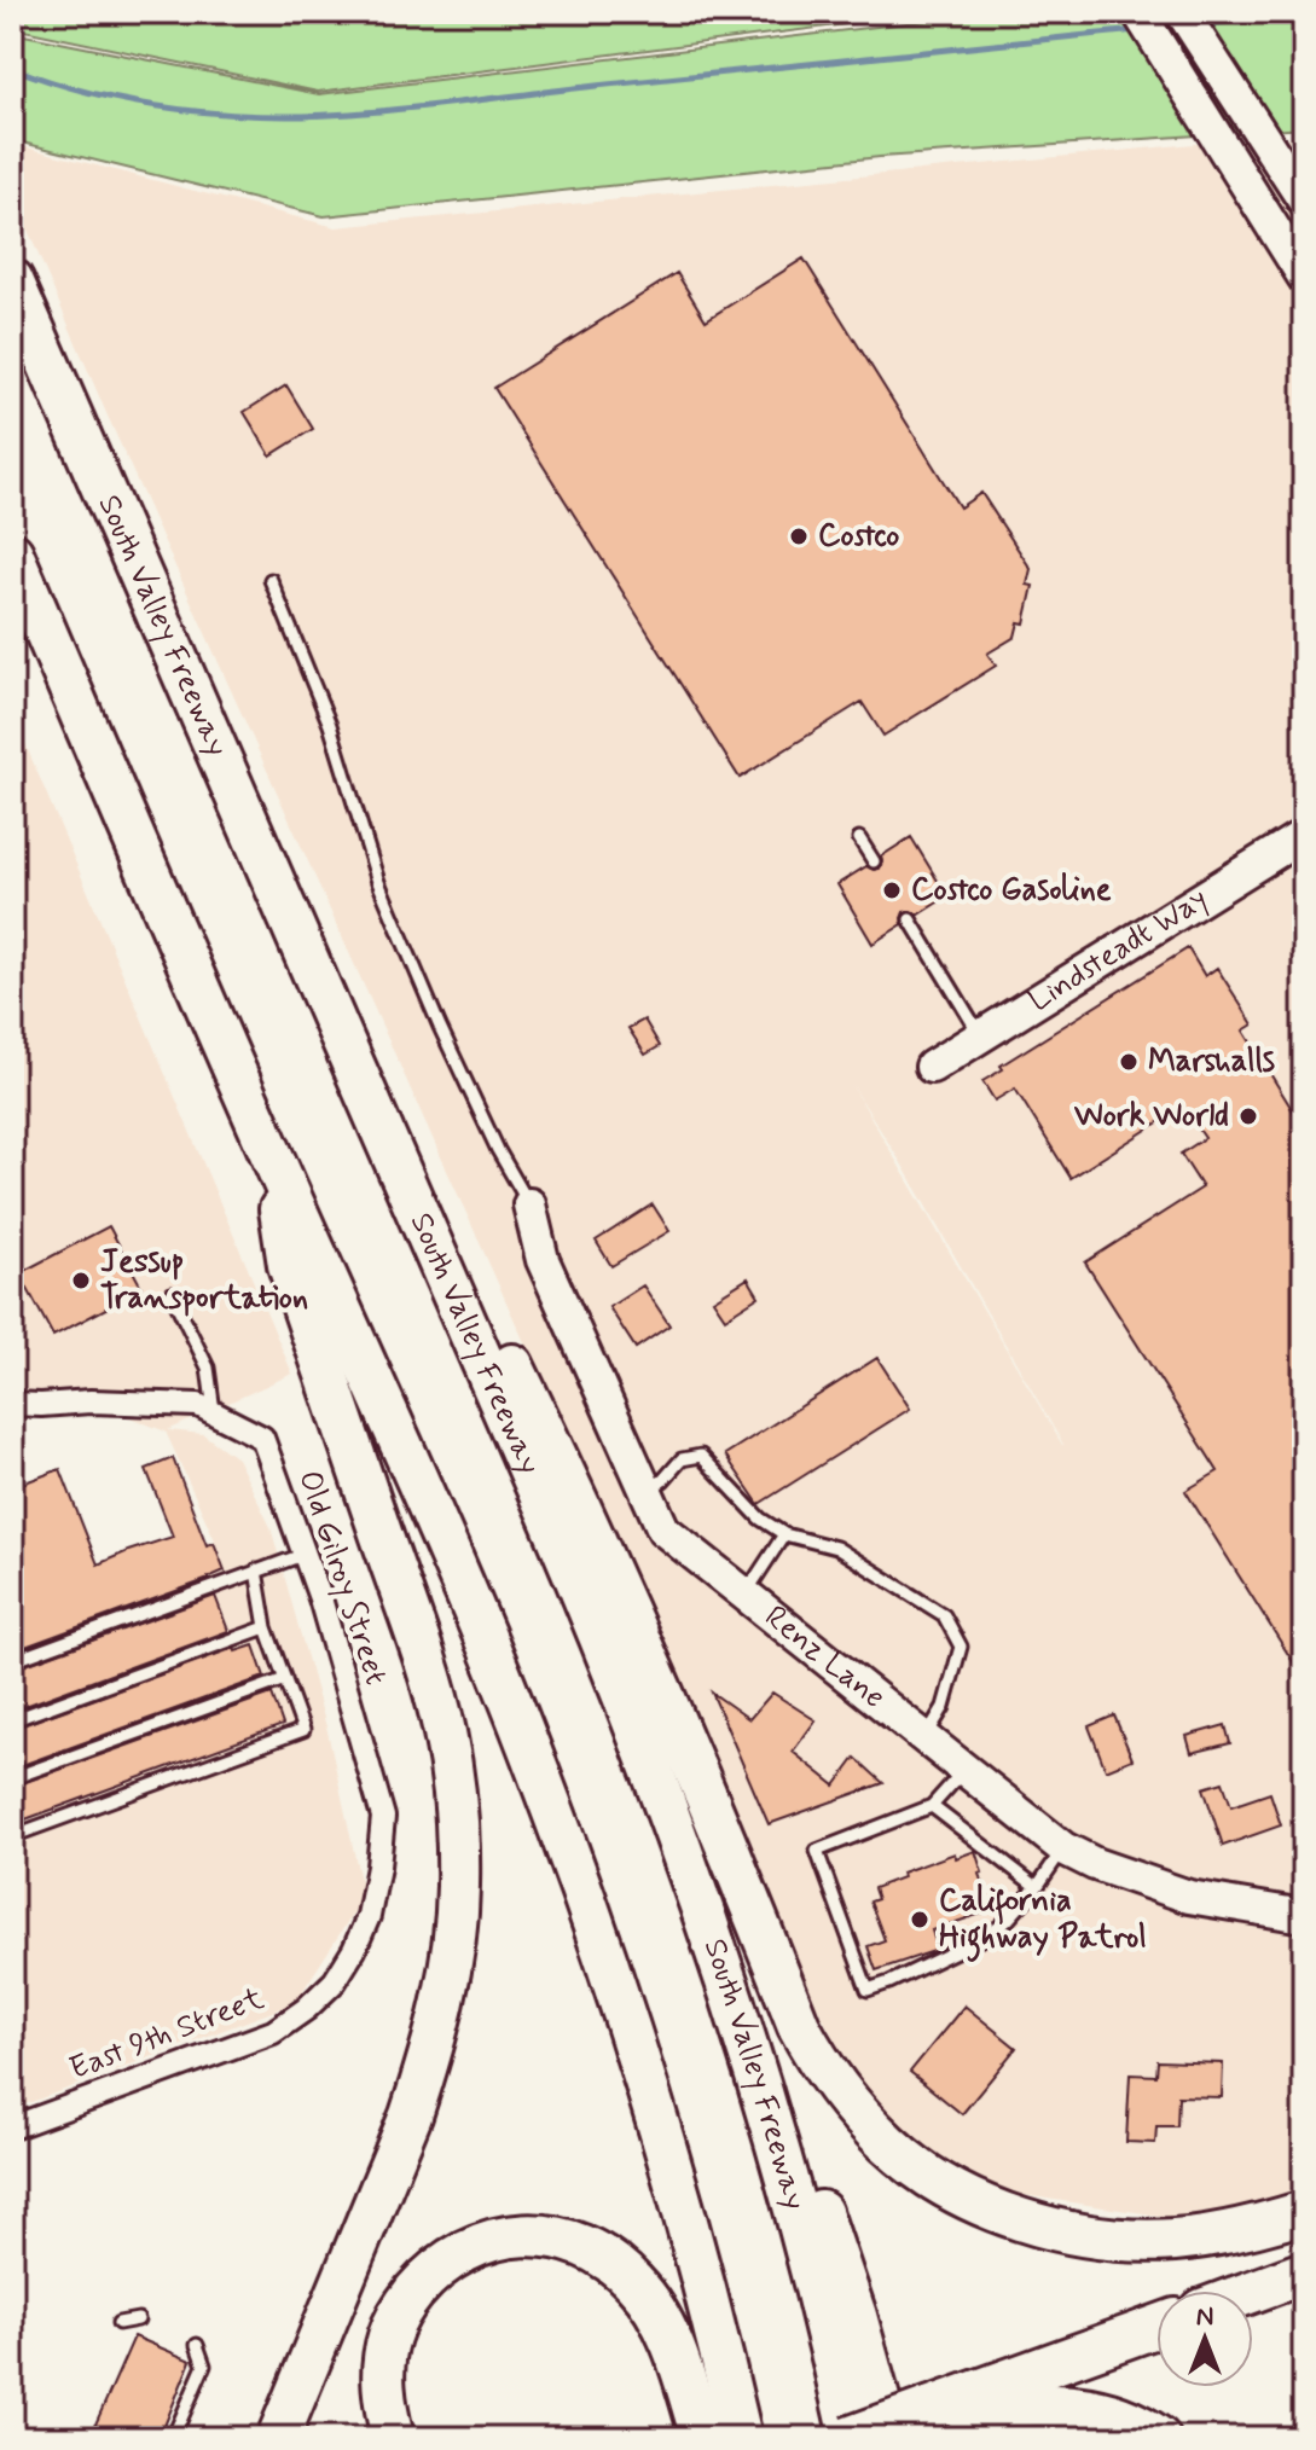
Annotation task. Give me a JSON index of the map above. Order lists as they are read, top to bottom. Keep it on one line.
{"streets":{"highway":["South Valley Freeway"],"street":["Lindsteadt Way","Old Gilroy Street","Renz Lane","East 9th Street"]},"crossings":[["Old Gilroy Street","East 9th Street"]],"places":["Costco","Costco Gasoline","Marshalls","Work World","Jessup Transportation","California Highway Patrol"],"north":"top"}
